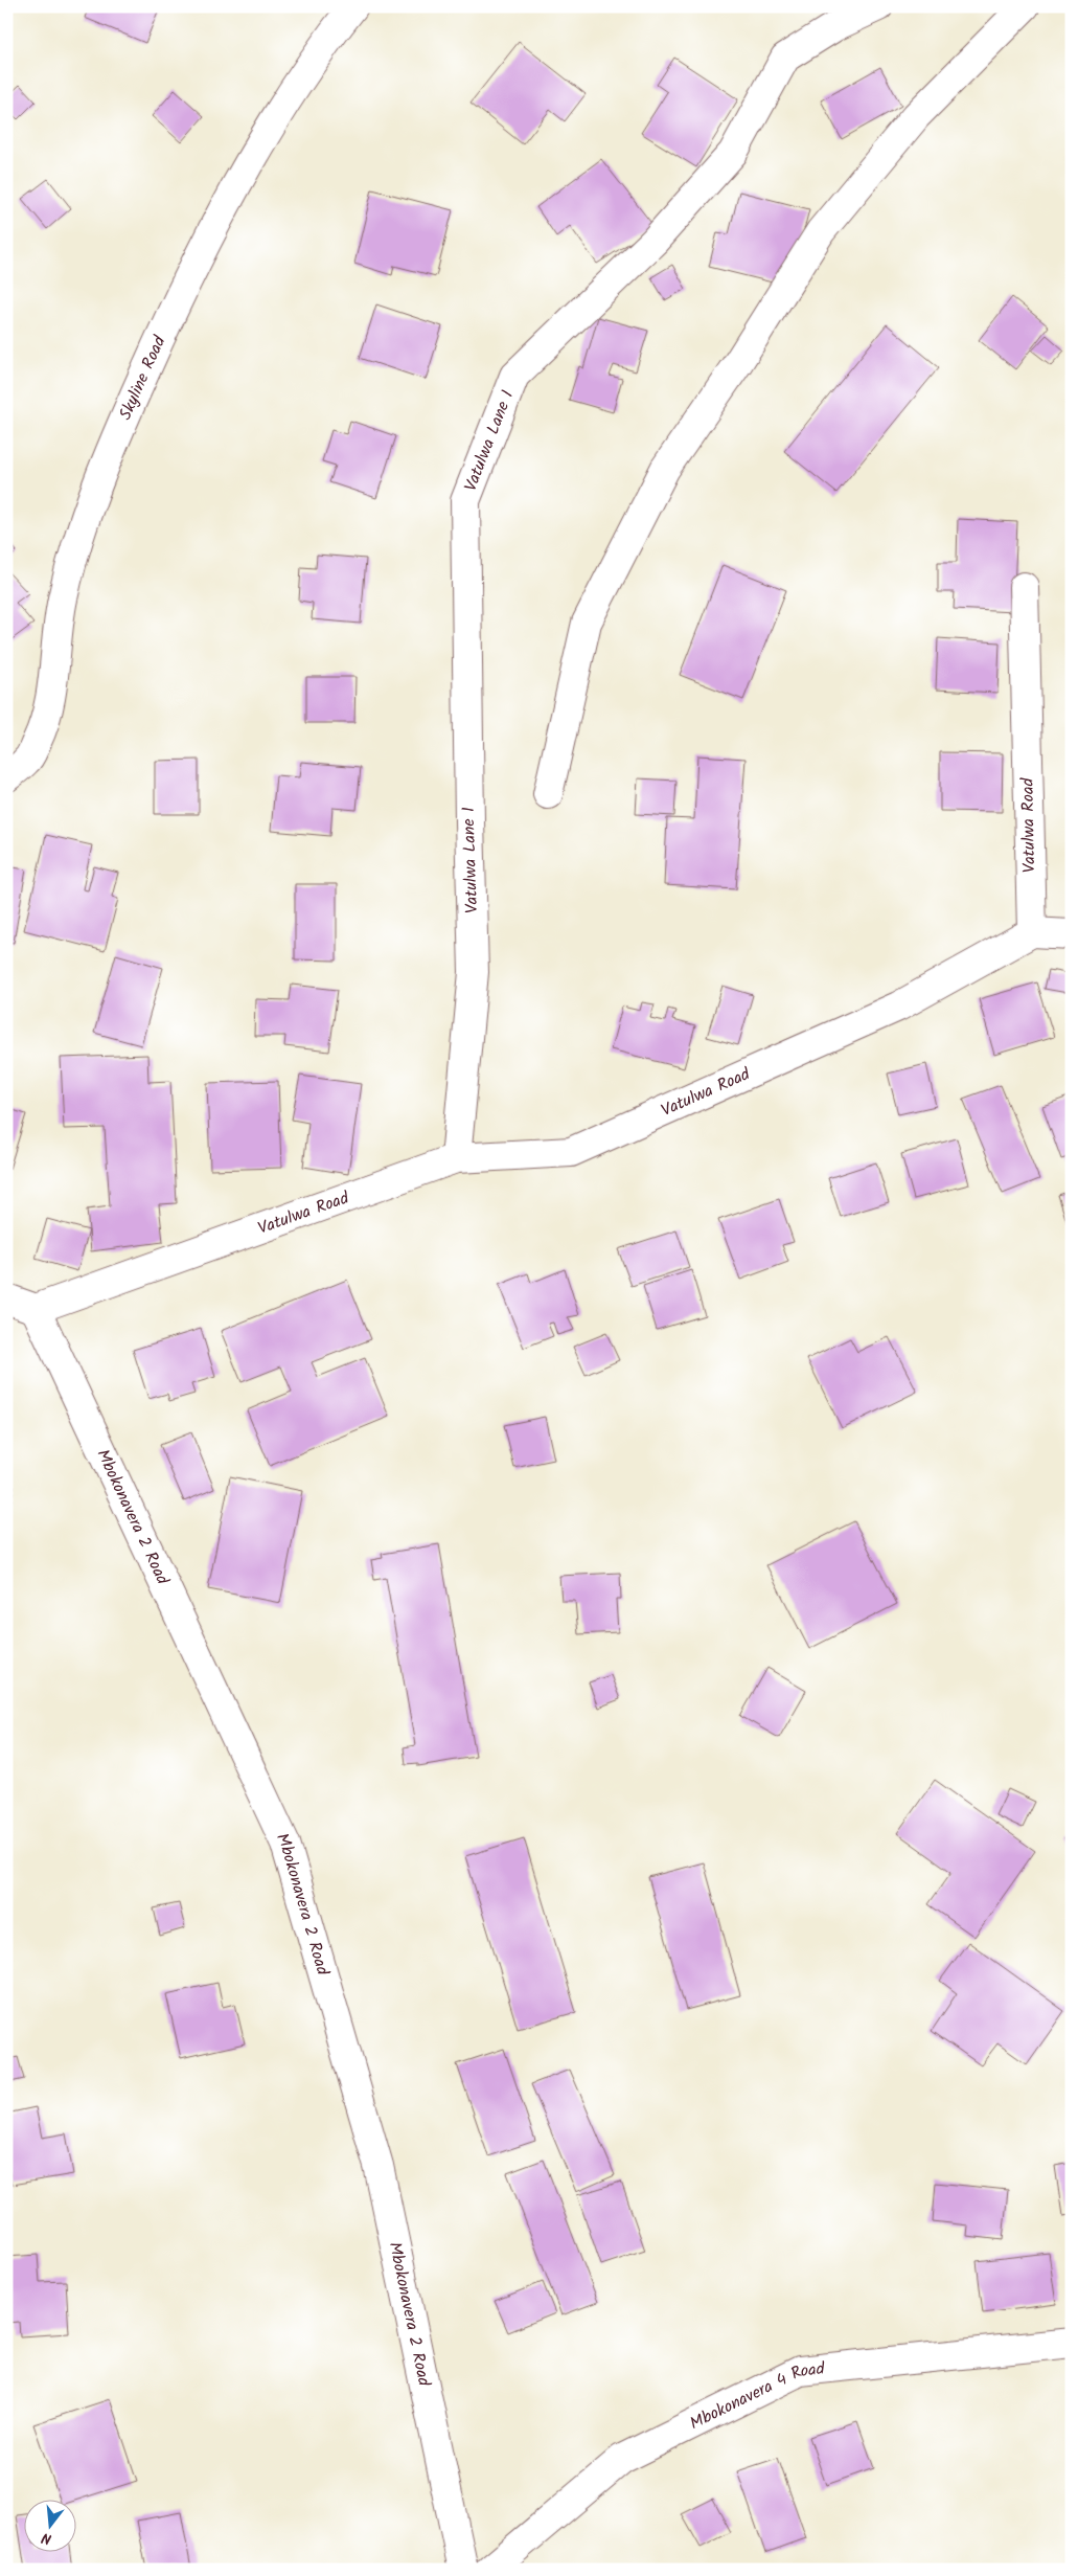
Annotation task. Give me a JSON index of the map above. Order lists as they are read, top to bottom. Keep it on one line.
{"streets":{"street":["Skyline Road","Vatulwa Lane 1","Vatulwa Road","Mbokonavera 2 Road","Mbokonavera 4 Road"]},"crossings":[["Vatulwa Lane 1","Vatulwa Road"],["Vatulwa Road","Mbokonavera 2 Road"]],"north":"bottom"}
